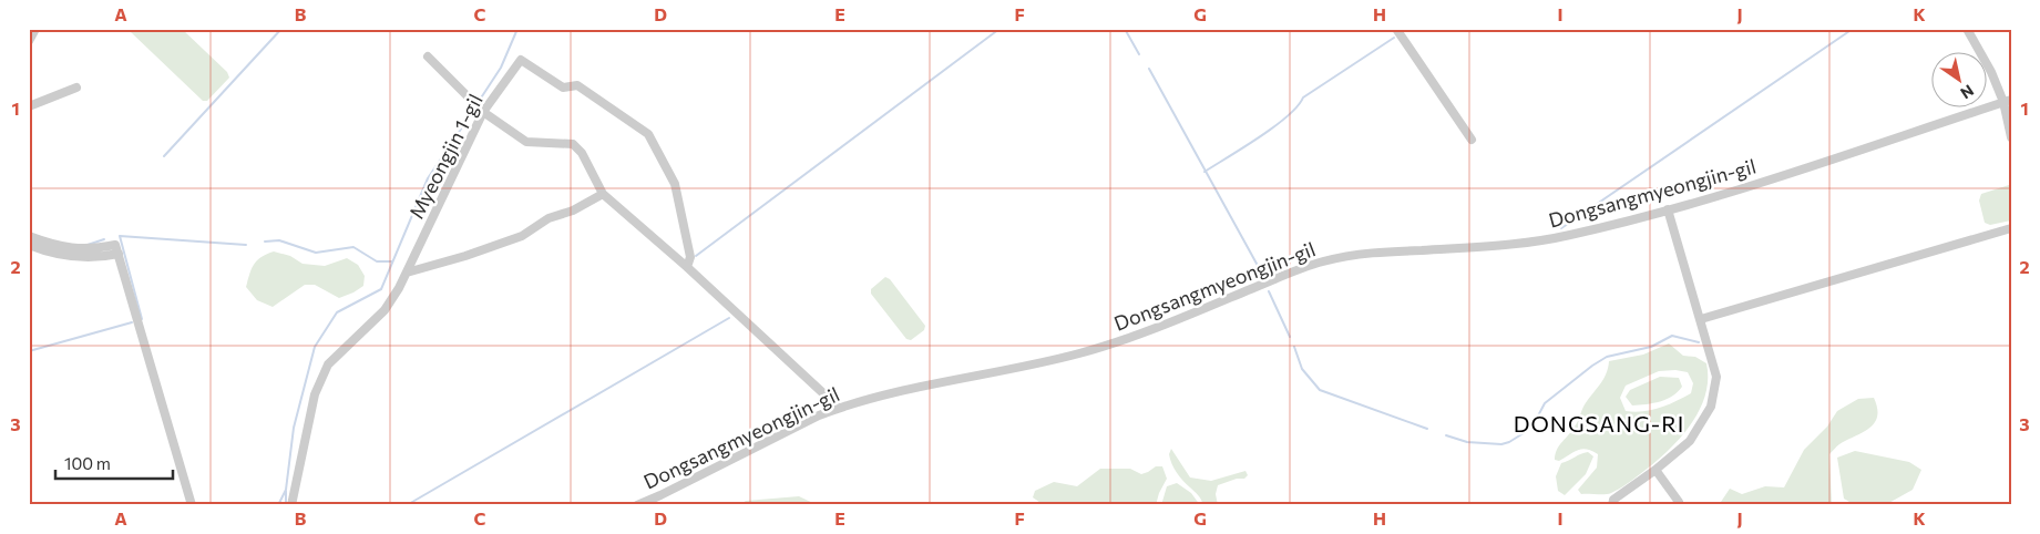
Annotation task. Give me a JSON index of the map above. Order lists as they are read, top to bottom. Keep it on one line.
{"streets":{"street":["Myeongjin 1-gil","Dongsangmyeongjin-gil"]},"districts":["DONGSANG-RI"],"scale_bar":"100 m","north":"bottom right","grid":{"columns":["A","B","C","D","E","F","G","H","I","J","K"],"rows":["1","2","3"]}}
